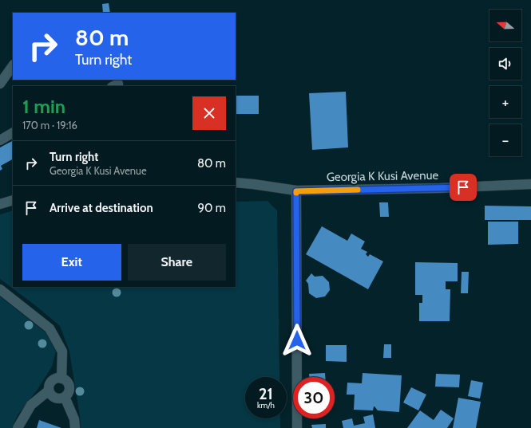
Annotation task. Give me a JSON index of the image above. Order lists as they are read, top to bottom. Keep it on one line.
{"streets":{"street":["Georgia K Kusi Avenue"]},"north":"left","page":{"map_buttons":["+","−"],"turn":["80 m","Turn right"],"heading":["1 min","170 m · 19:16"],"list":[{"name":"Turn right","note":"Georgia K Kusi Avenue","value":"80 m"},{"name":"Arrive at destination","value":"90 m"}],"buttons":["Exit","Share"],"speed":"21 km/h","limit":"30"}}
